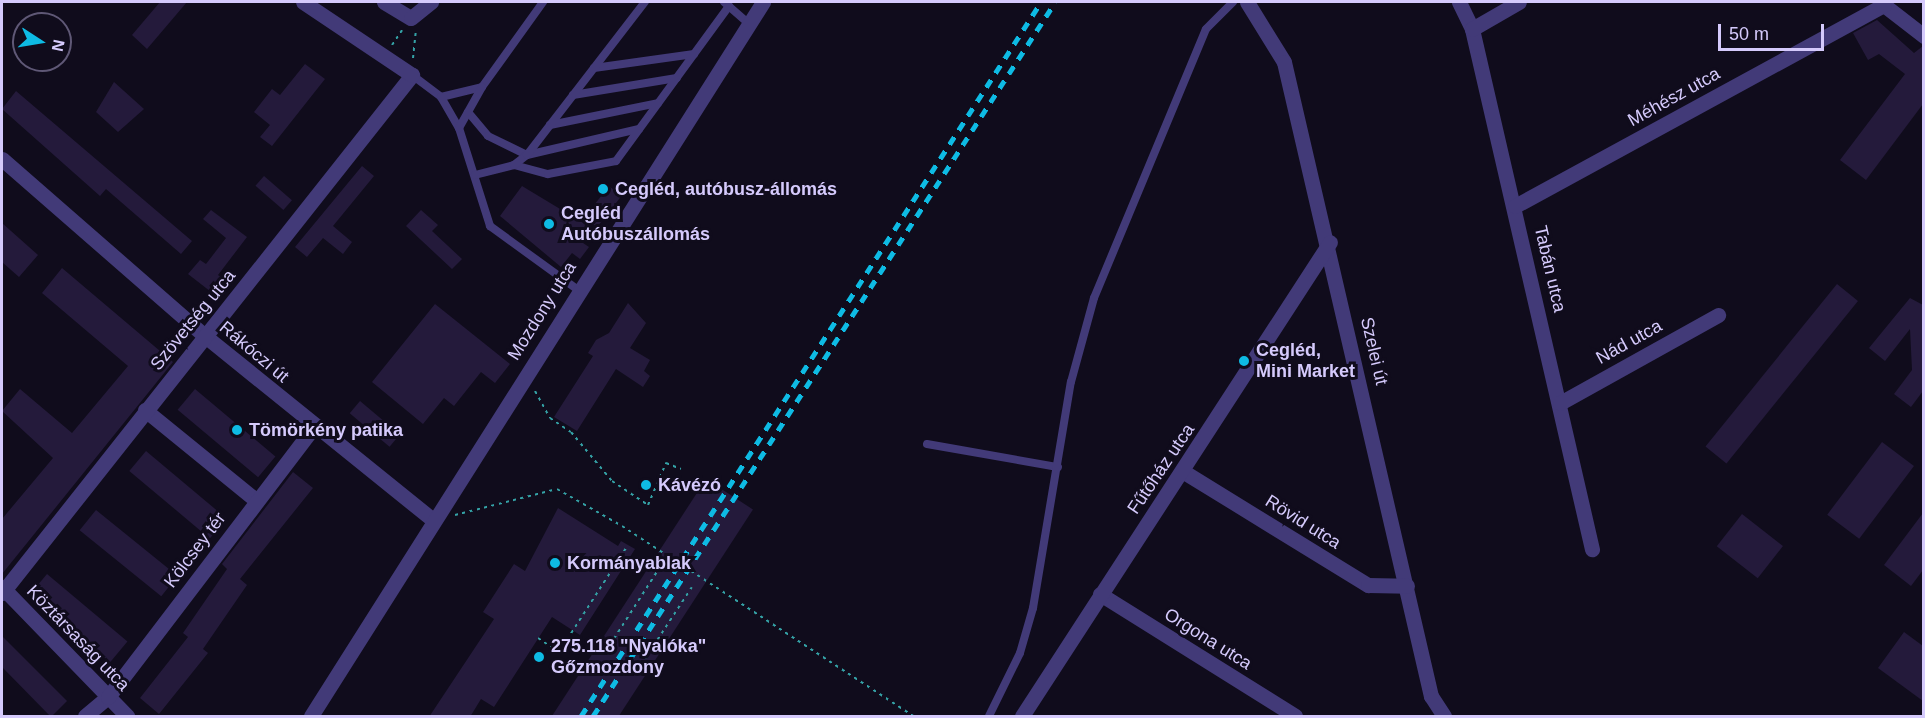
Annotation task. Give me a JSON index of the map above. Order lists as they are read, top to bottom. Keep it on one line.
{"streets":{"street":["Méhész utca","Tabán utca","Mozdony utca","Szövetség utca","Nád utca","Szelei út","Rákóczi út","Fűtőház utca","Rövid utca","Kölcsey tér","Köztársaság utca","Orgona utca"]},"crossings":[["Méhész utca","Tabán utca"],["Tabán utca","Nád utca"],["Mozdony utca","Rákóczi út"],["Szövetség utca","Rákóczi út"],["Szövetség utca","Köztársaság utca"],["Szelei út","Fűtőház utca"],["Szelei út","Rövid utca"],["Rákóczi út","Kölcsey tér"],["Fűtőház utca","Rövid utca"],["Fűtőház utca","Orgona utca"],["Kölcsey tér","Köztársaság utca"]],"places":["Cegléd, autóbusz-állomás","Cegléd Autóbuszállomás","Cegléd, Mini Market","Tömörkény patika","Kávézó","Kormányablak","275.118 \"Nyalóka\" Gőzmozdony"],"scale_bar":"50 m","north":"right"}
